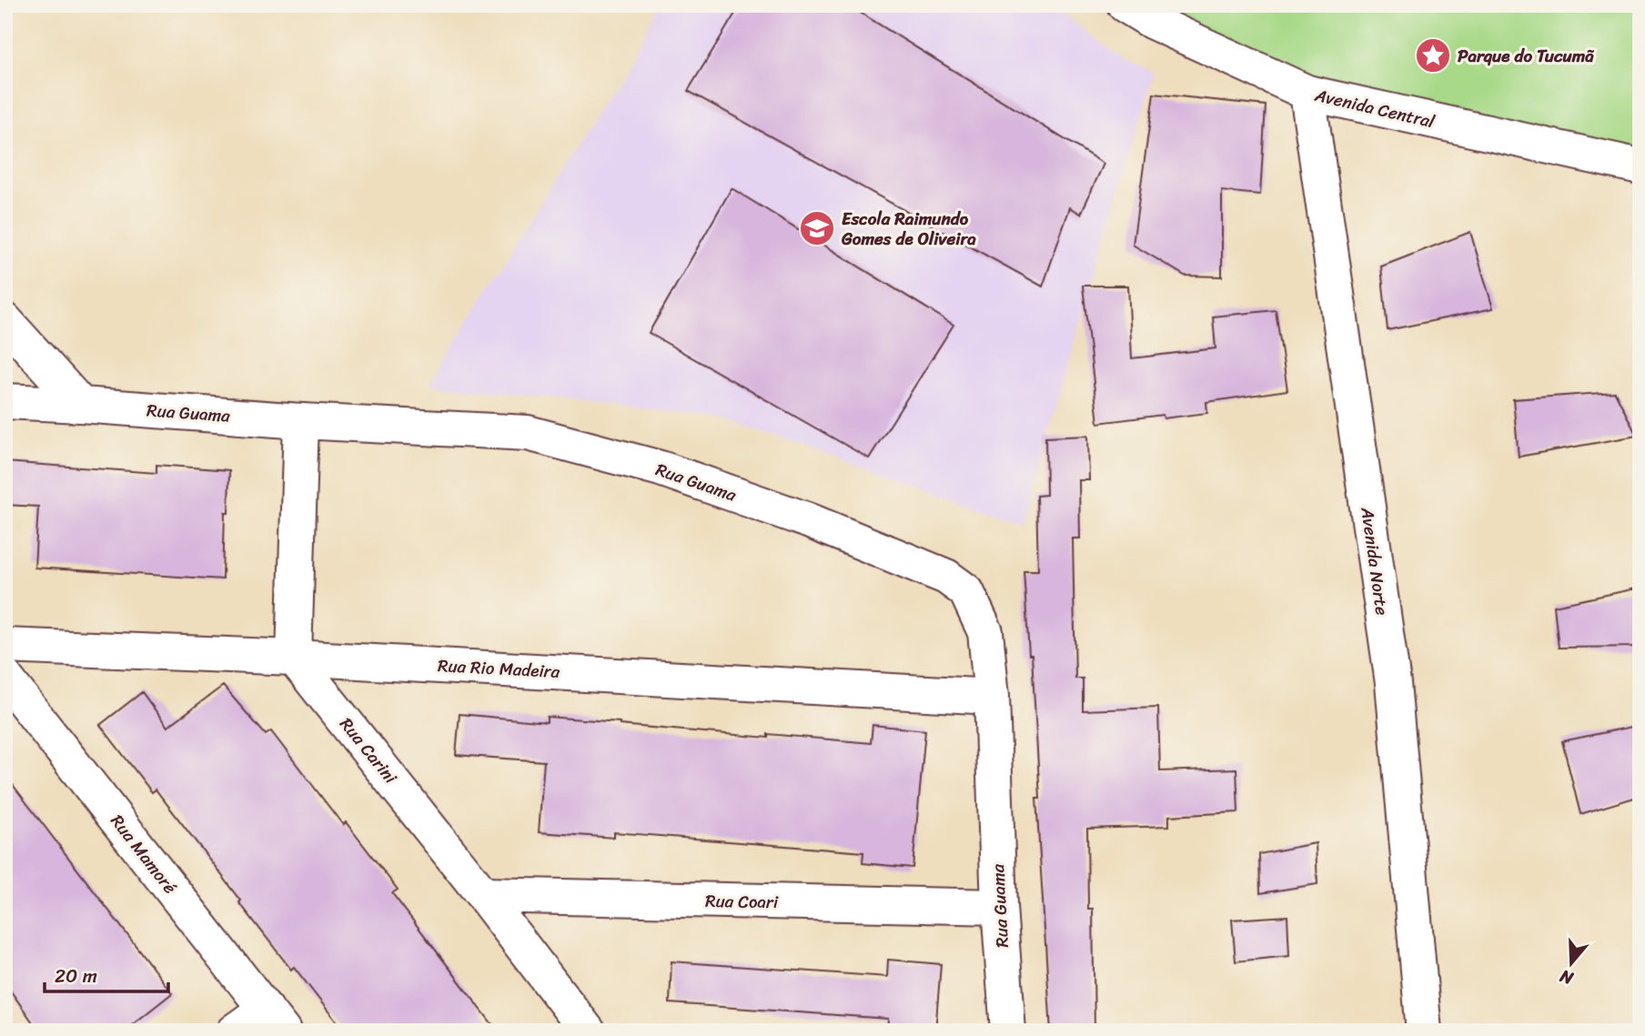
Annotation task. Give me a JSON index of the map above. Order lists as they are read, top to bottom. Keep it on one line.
{"streets":{"street":["Avenida Central","Rua Guama","Avenida Norte","Rua Rio Madeira","Rua Carini","Rua Mamoré","Rua Coari"]},"crossings":[["Avenida Central","Avenida Norte"],["Rua Guama","Rua Rio Madeira"],["Rua Guama","Rua Coari"],["Rua Rio Madeira","Rua Carini"],["Rua Carini","Rua Coari"]],"places":{"place":["Parque do Tucumã"],"school or university":["Escola Raimundo Gomes de Oliveira"]},"scale_bar":"20 m","north":"bottom"}
